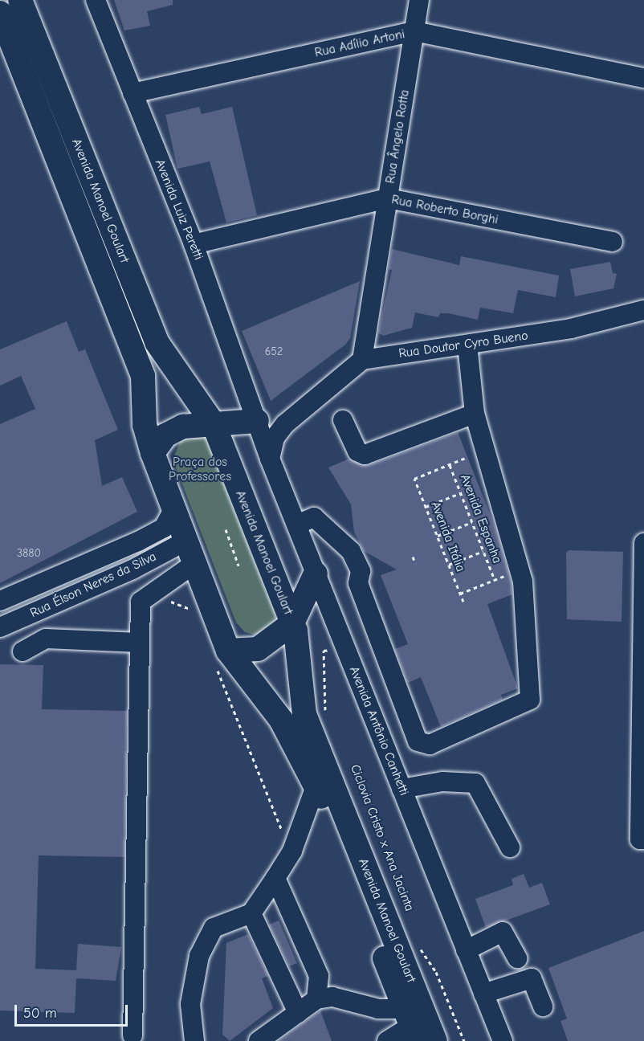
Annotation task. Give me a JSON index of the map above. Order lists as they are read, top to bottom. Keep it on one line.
{"streets":{"main road":["Avenida Manoel Goulart"],"street":["Rua Adílio Artoni","Rua Ângelo Rotta","Avenida Luiz Peretti","Rua Roberto Borghi","Rua Doutor Cyro Bueno","Rua Élson Neres da Silva","Avenida Antônio Canhetti"],"path":["Avenida Espanha","Avenida Itália"]},"crossings":[["Rua Adílio Artoni","Rua Ângelo Rotta"],["Rua Adílio Artoni","Avenida Luiz Peretti"],["Rua Ângelo Rotta","Rua Roberto Borghi"],["Rua Ângelo Rotta","Rua Doutor Cyro Bueno"],["Avenida Manoel Goulart","Rua Élson Neres da Silva"],["Avenida Luiz Peretti","Rua Roberto Borghi"],["Avenida Luiz Peretti","Rua Doutor Cyro Bueno"],["Avenida Luiz Peretti","Avenida Antônio Canhetti"],["Rua Doutor Cyro Bueno","Avenida Antônio Canhetti"],["Avenida Espanha","Avenida Itália"]],"parks":["Praça dos Professores"],"house_numbers":["652","3880"],"scale_bar":"50 m"}
